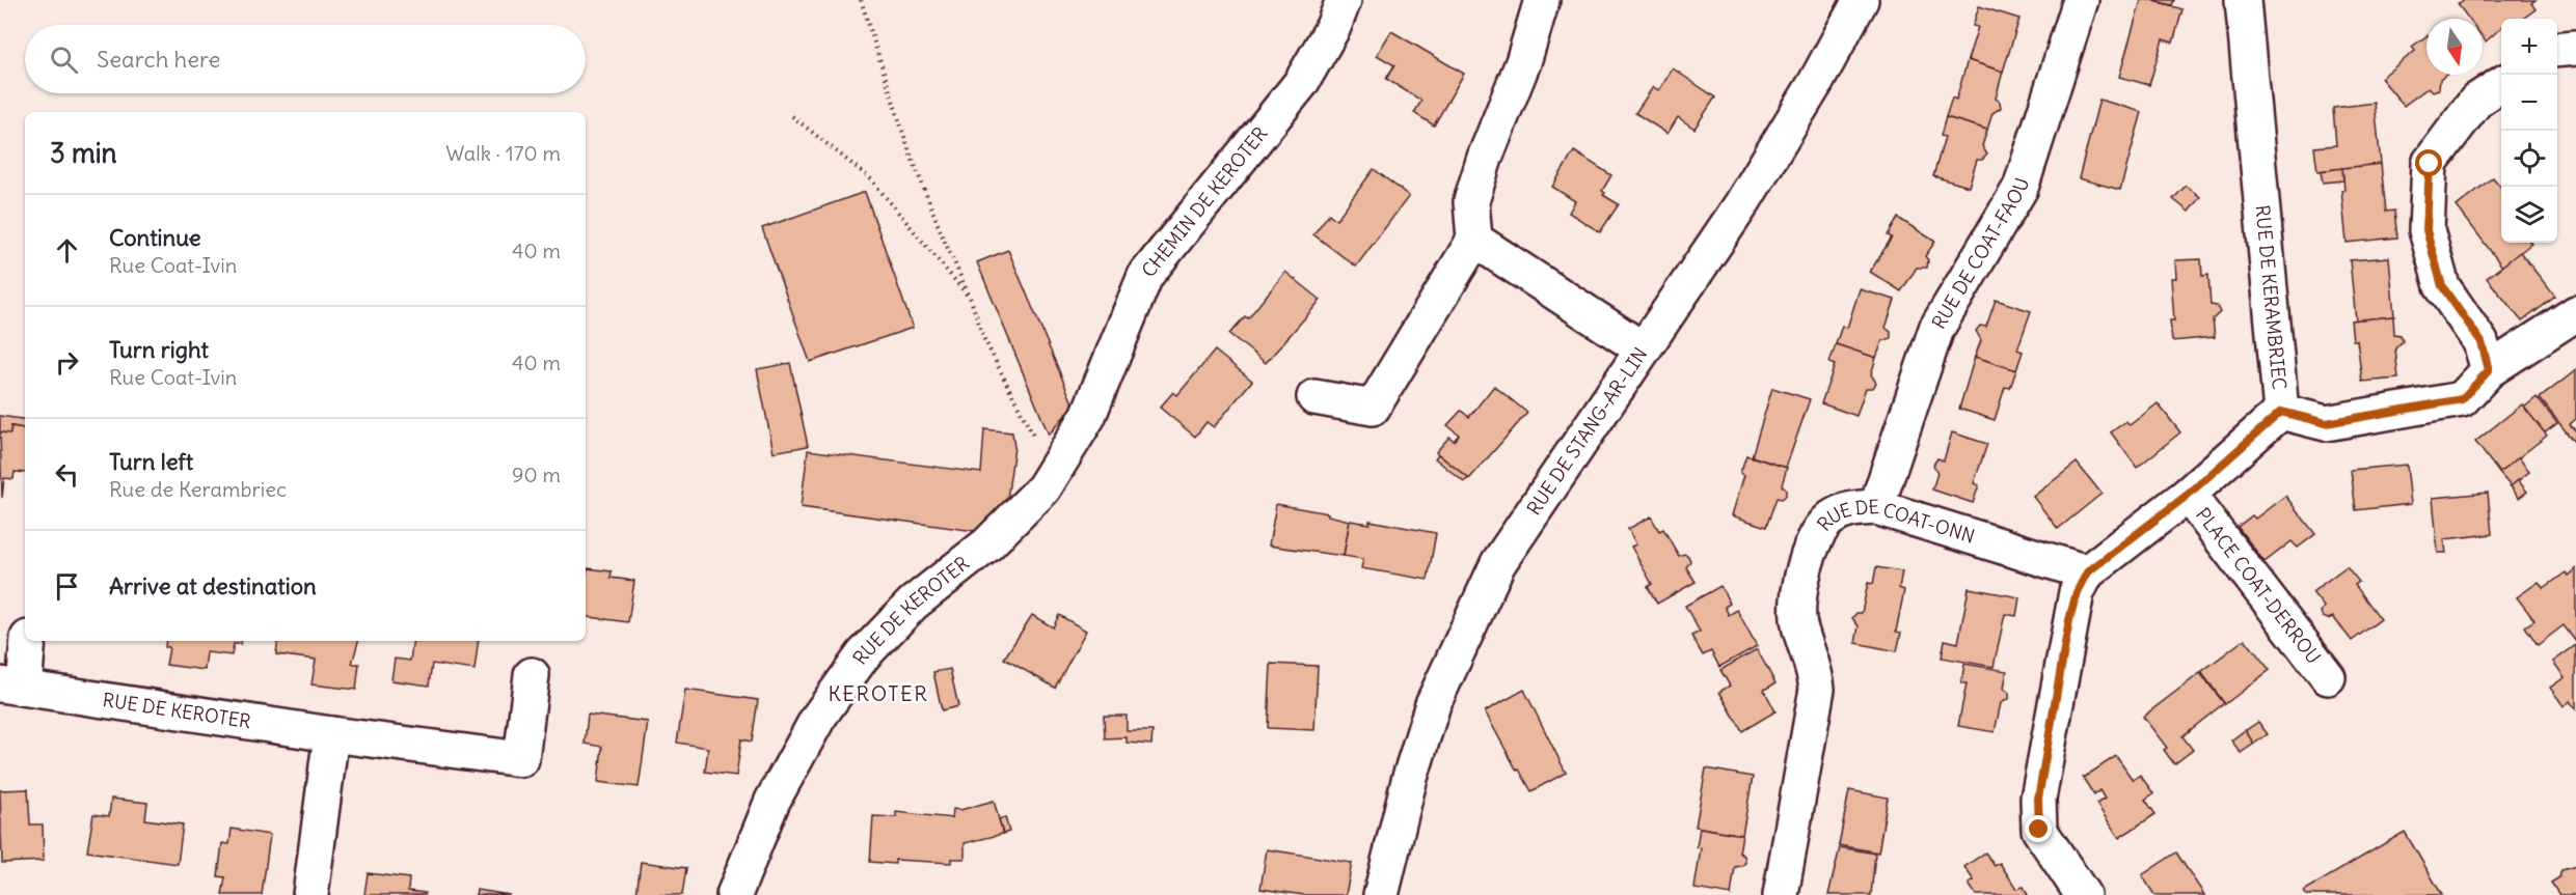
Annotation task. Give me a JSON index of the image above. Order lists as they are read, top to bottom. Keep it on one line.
{"streets":{"street":["CHEMIN DE KEROTER","RUE DE COAT-FAOU","RUE DE KERAMBRIEC","RUE DE STANG-AR-LIN","RUE DE COAT-ONN","PLACE COAT-DERROU","RUE DE KEROTER"]},"crossings":[["CHEMIN DE KEROTER","RUE DE KEROTER"],["RUE DE COAT-FAOU","RUE DE COAT-ONN"],["RUE DE KERAMBRIEC","RUE DE COAT-ONN"],["RUE DE KERAMBRIEC","PLACE COAT-DERROU"]],"districts":["KEROTER"],"north":"bottom","page":{"map_buttons":["+","−"],"search":"Search here","heading":["3 min","Walk · 170 m"],"list":[["Continue","Rue Coat-Ivin","40 m"],["Turn right","Rue Coat-Ivin","40 m"],["Turn left","Rue de Kerambriec","90 m"],"Arrive at destination"]}}
